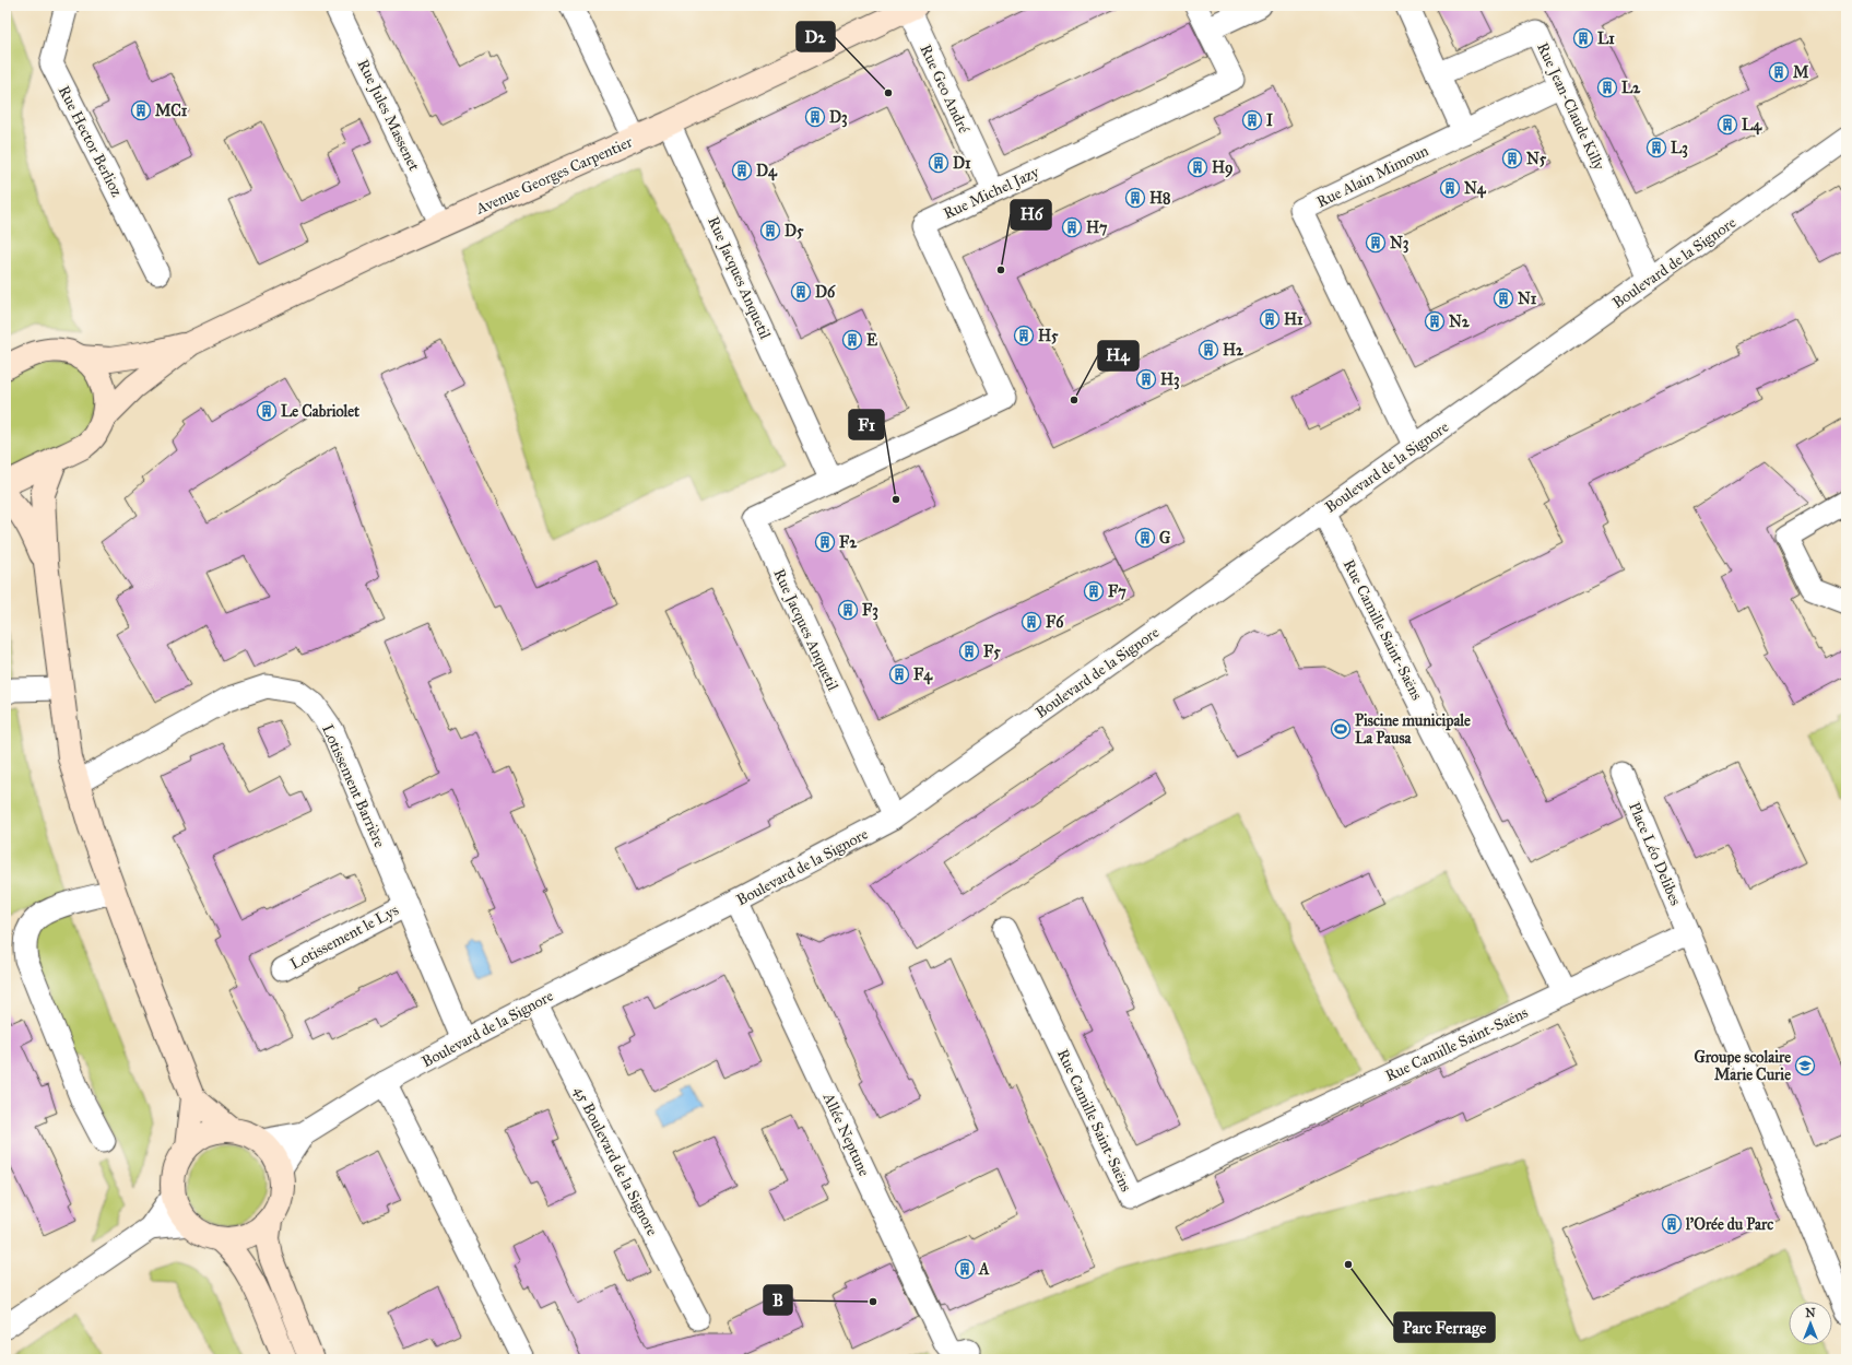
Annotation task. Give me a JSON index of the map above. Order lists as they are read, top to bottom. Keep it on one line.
{"streets":{"street":["Rue Geo André","Rue Jean-Claude Killy","Rue Jules Massenet","Rue Hector Berlioz","Avenue Georges Carpentier","Rue Alain Mimoun","Rue Michel Jazy","Boulevard de la Signore","Rue Jacques Anquetil","Rue Camille Saint-Saëns","Lotissement Barrière","Place Léo Delibes","Lotissement le Lys","Allée Neptune","45 Boulevard de la Signore"]},"crossings":[["Rue Geo André","Avenue Georges Carpentier"],["Rue Geo André","Rue Michel Jazy"],["Rue Jean-Claude Killy","Rue Alain Mimoun"],["Rue Jean-Claude Killy","Boulevard de la Signore"],["Rue Jules Massenet","Avenue Georges Carpentier"],["Avenue Georges Carpentier","Rue Jacques Anquetil"],["Rue Alain Mimoun","Boulevard de la Signore"],["Rue Michel Jazy","Rue Jacques Anquetil"],["Boulevard de la Signore","Rue Jacques Anquetil"],["Boulevard de la Signore","Rue Camille Saint-Saëns"],["Boulevard de la Signore","Lotissement Barrière"],["Boulevard de la Signore","Allée Neptune"],["Boulevard de la Signore","45 Boulevard de la Signore"],["Lotissement Barrière","Lotissement le Lys"]],"places":{"building":["L1","M","L2","MC1","D3","I","L4","L3","N5","D1","H9","D4","N4","H8","H7","D5","N3","D6","N1","H1","N2","H5","E","H2","H3","Le Cabriolet","G","F2","F7","F3","F6","F5","F4","l'Orée du Parc","A"],"other":["D2","H6","H4","F1","Parc Ferrage","B"],"sports":["Piscine municipale La Pausa"],"school or university":["Groupe scolaire Marie Curie"]},"north":"top"}
